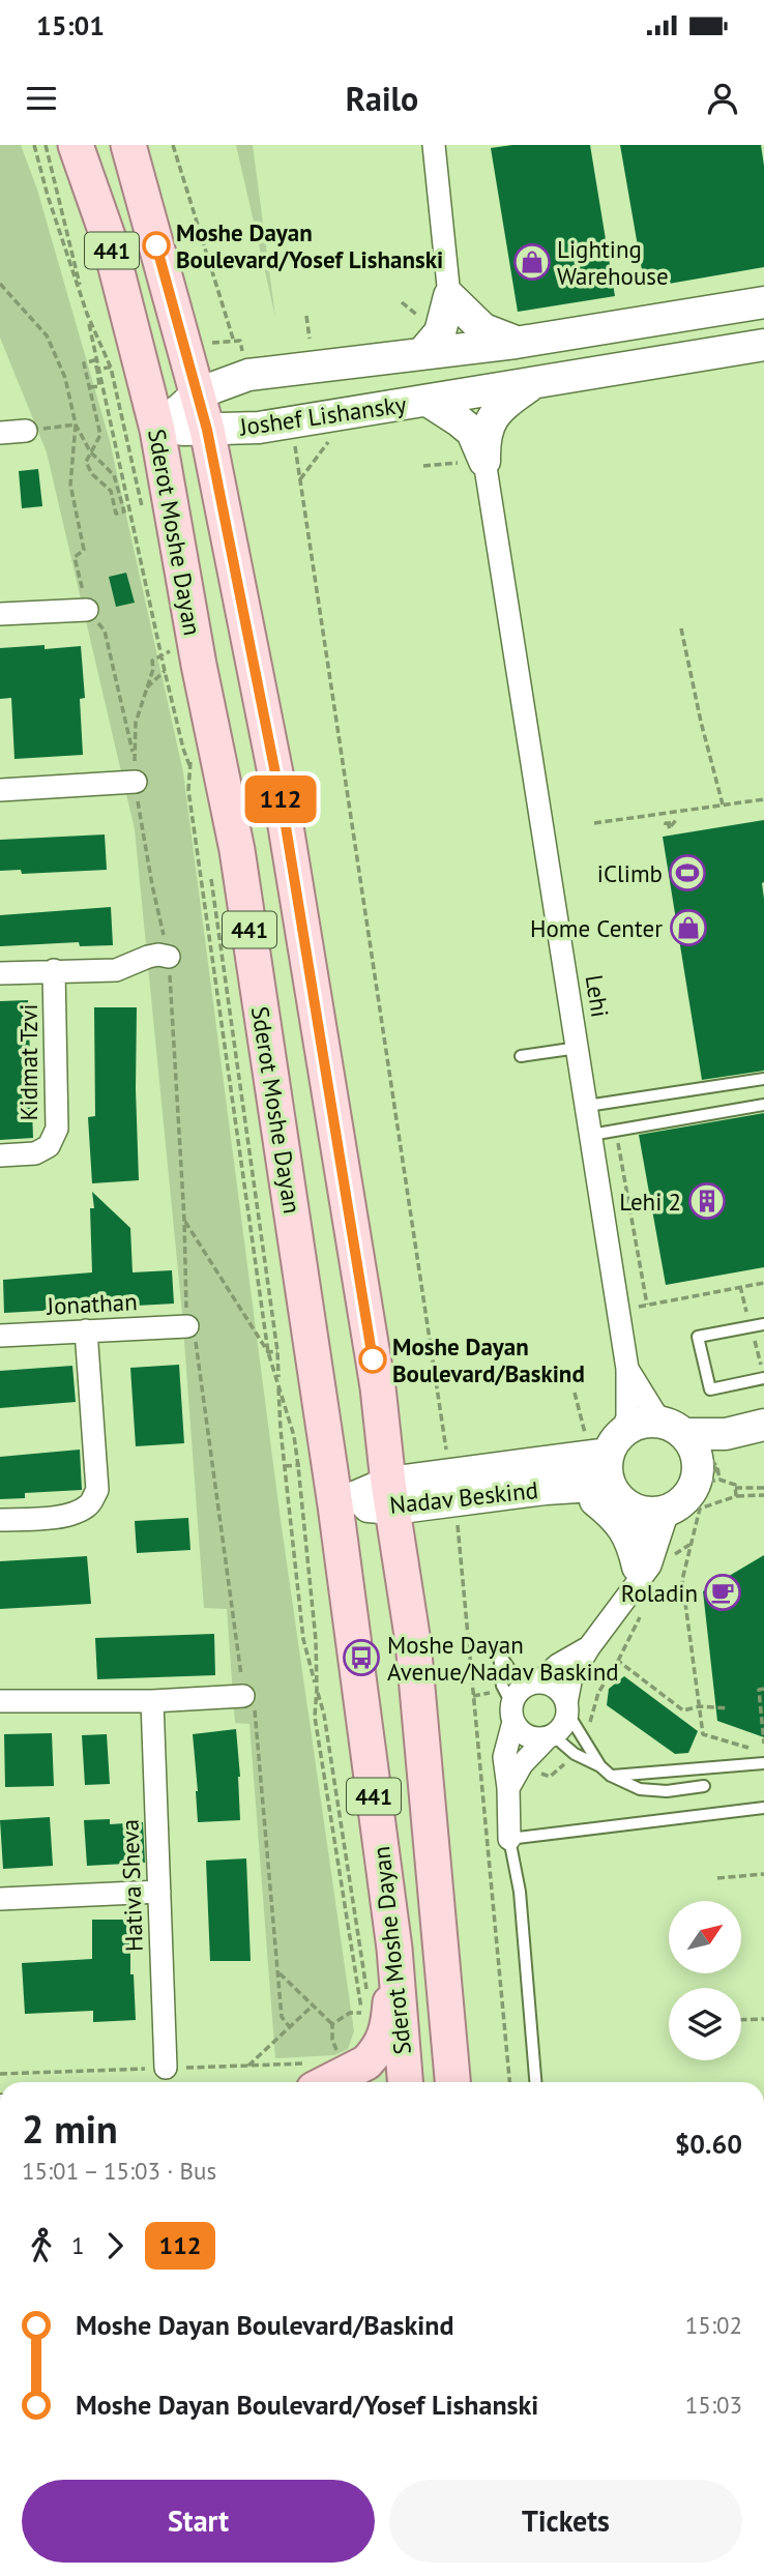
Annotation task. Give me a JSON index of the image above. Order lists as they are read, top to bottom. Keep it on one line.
{"streets":{"main road":["441","Joshef Lishansky","Sderot Moshe Dayan","Nadav Beskind"],"street":["Lehi","Kidmat Tzvi","Jonathan","Hativa Sheva"]},"crossings":[["Joshef Lishansky","Sderot Moshe Dayan"],["Sderot Moshe Dayan","Nadav Beskind"],["Lehi","Nadav Beskind"]],"places":{"other":["Moshe Dayan Boulevard/Yosef Lishanski","Moshe Dayan Boulevard/Baskind"],"shop":["Lighting Warehouse","Home Center"],"sports":["iClimb"],"building":["Lehi 2"],"cafe":["Roladin"],"bus stop":["Moshe Dayan Avenue/Nadav Baskind"]},"lines":["bus line 112"],"north":"top right","page":{"status":"15:01","header":"Railo","on_map":"112","heading":["2 min","15:01 – 15:03 · Bus","$0.60"],"legs":["1","112"],"list":[{"name":"Moshe Dayan Boulevard/Baskind","value":"15:02"},{"name":"Moshe Dayan Boulevard/Yosef Lishanski","value":"15:03"}],"buttons":["Start","Tickets"]}}
